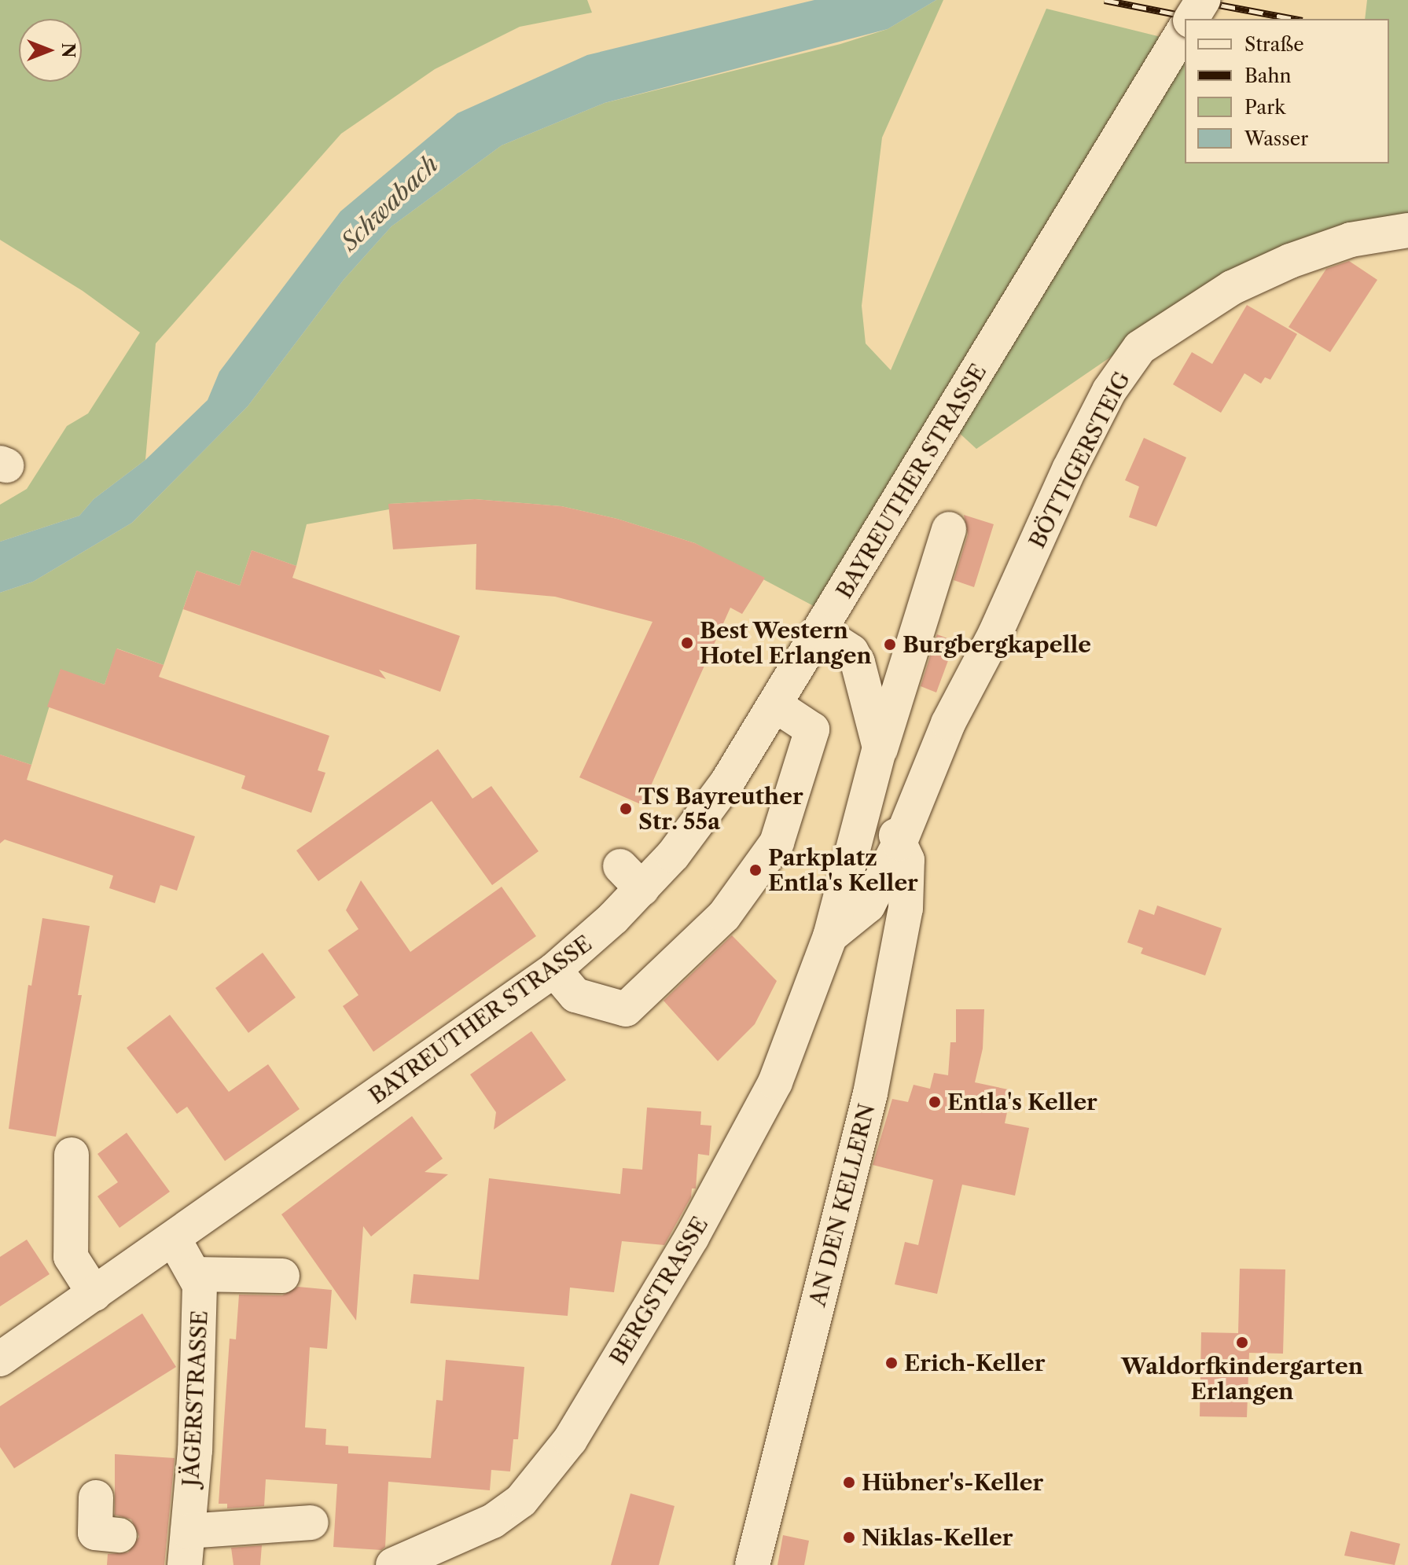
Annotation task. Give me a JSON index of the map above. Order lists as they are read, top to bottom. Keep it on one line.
{"streets":{"street":["BÖTTIGERSTEIG","BAYREUTHER STRASSE","AN DEN KELLERN","BERGSTRASSE","JÄGERSTRASSE"]},"crossings":[["BÖTTIGERSTEIG","AN DEN KELLERN"],["BÖTTIGERSTEIG","BERGSTRASSE"],["BAYREUTHER STRASSE","JÄGERSTRASSE"]],"water":["Schwabach"],"places":["Best Western Hotel Erlangen","Burgbergkapelle","TS Bayreuther Str. 55a","Parkplatz Entla's Keller","Entla's Keller","Waldorfkindergarten Erlangen","Erich-Keller","Hübner's-Keller","Niklas-Keller"],"legend":["Straße","Bahn","Park","Wasser"],"north":"right"}
